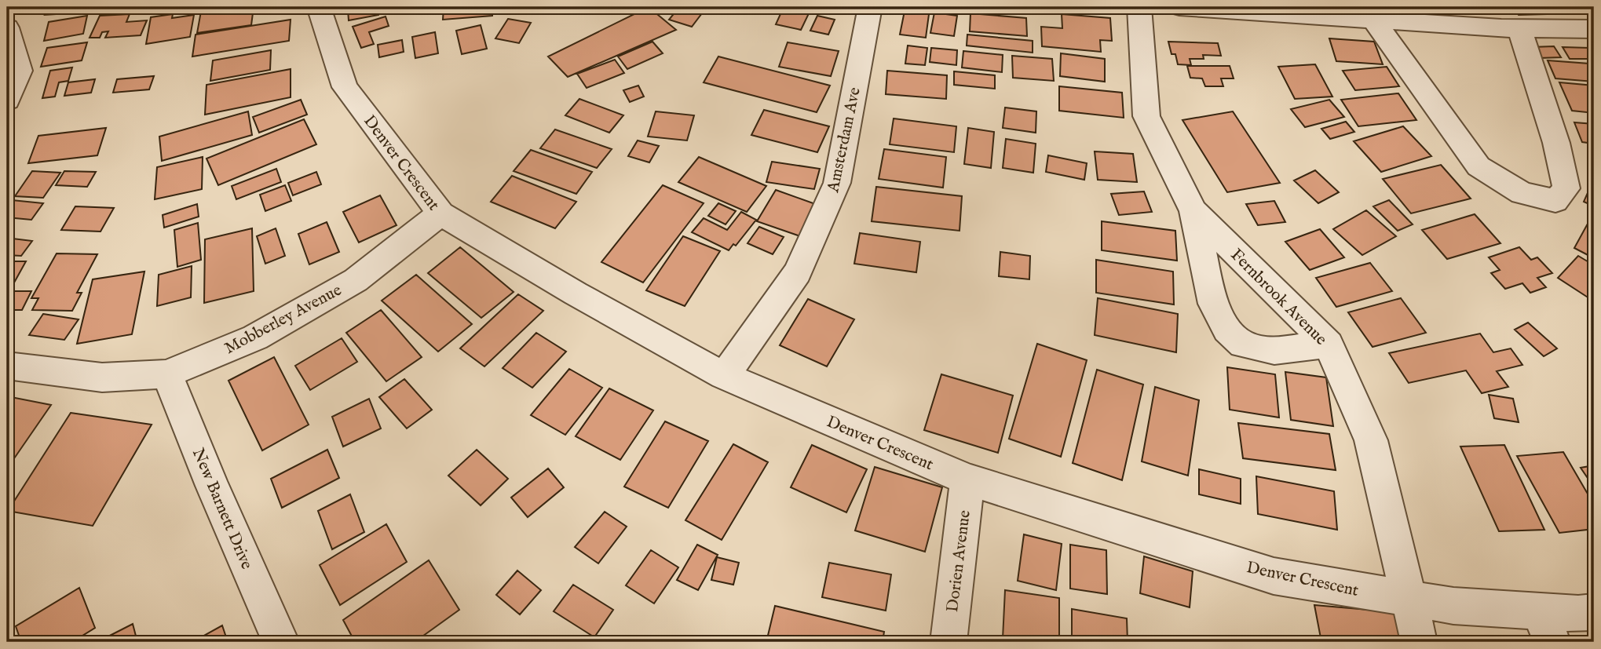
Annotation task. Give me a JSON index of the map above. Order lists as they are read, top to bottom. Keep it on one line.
{"streets":{"street":["Amsterdam Ave","Denver Crescent","Fernbrook Avenue","Mobberley Avenue","New Barnett Drive","Dorien Avenue"]},"crossings":[["Amsterdam Ave","Denver Crescent"],["Denver Crescent","Fernbrook Avenue"],["Denver Crescent","Mobberley Avenue"],["Denver Crescent","Dorien Avenue"],["Mobberley Avenue","New Barnett Drive"]]}
